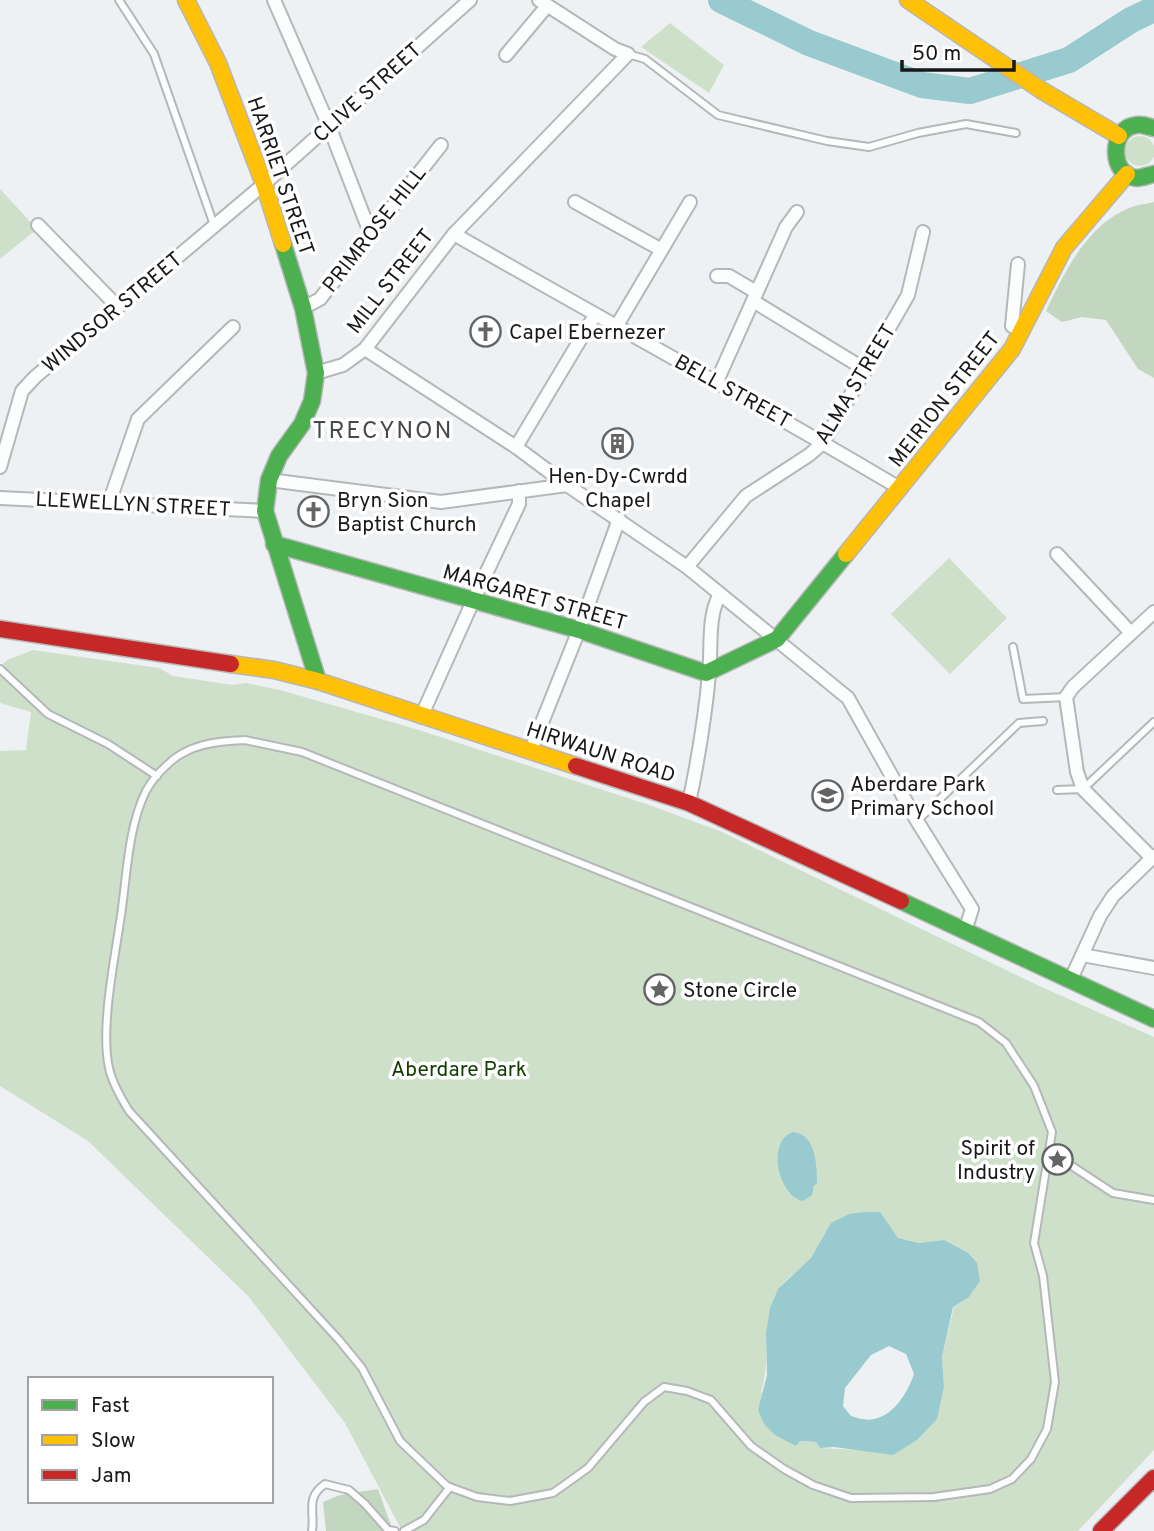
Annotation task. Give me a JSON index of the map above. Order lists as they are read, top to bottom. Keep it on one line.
{"streets":{"main road":["HARRIET STREET","MEIRION STREET","MARGARET STREET","HIRWAUN ROAD"],"street":["CLIVE STREET","PRIMROSE HILL","MILL STREET","WINDSOR STREET","ALMA STREET","BELL STREET","LLEWELLYN STREET"]},"crossings":[["CLIVE STREET","HARRIET STREET"],["CLIVE STREET","WINDSOR STREET"],["HARRIET STREET","PRIMROSE HILL"],["HARRIET STREET","MILL STREET"],["HARRIET STREET","WINDSOR STREET"],["MILL STREET","BELL STREET"],["ALMA STREET","BELL STREET"],["BELL STREET","MEIRION STREET"]],"districts":["TRECYNON"],"parks":["Aberdare Park"],"places":{"church":["Capel Ebernezer","Bryn Sion Baptist Church"],"building":["Hen-Dy-Cwrdd Chapel"],"school or university":["Aberdare Park Primary School"],"place":["Stone Circle","Spirit of Industry"]},"legend":["Fast","Slow","Jam"],"scale_bar":"50 m"}
